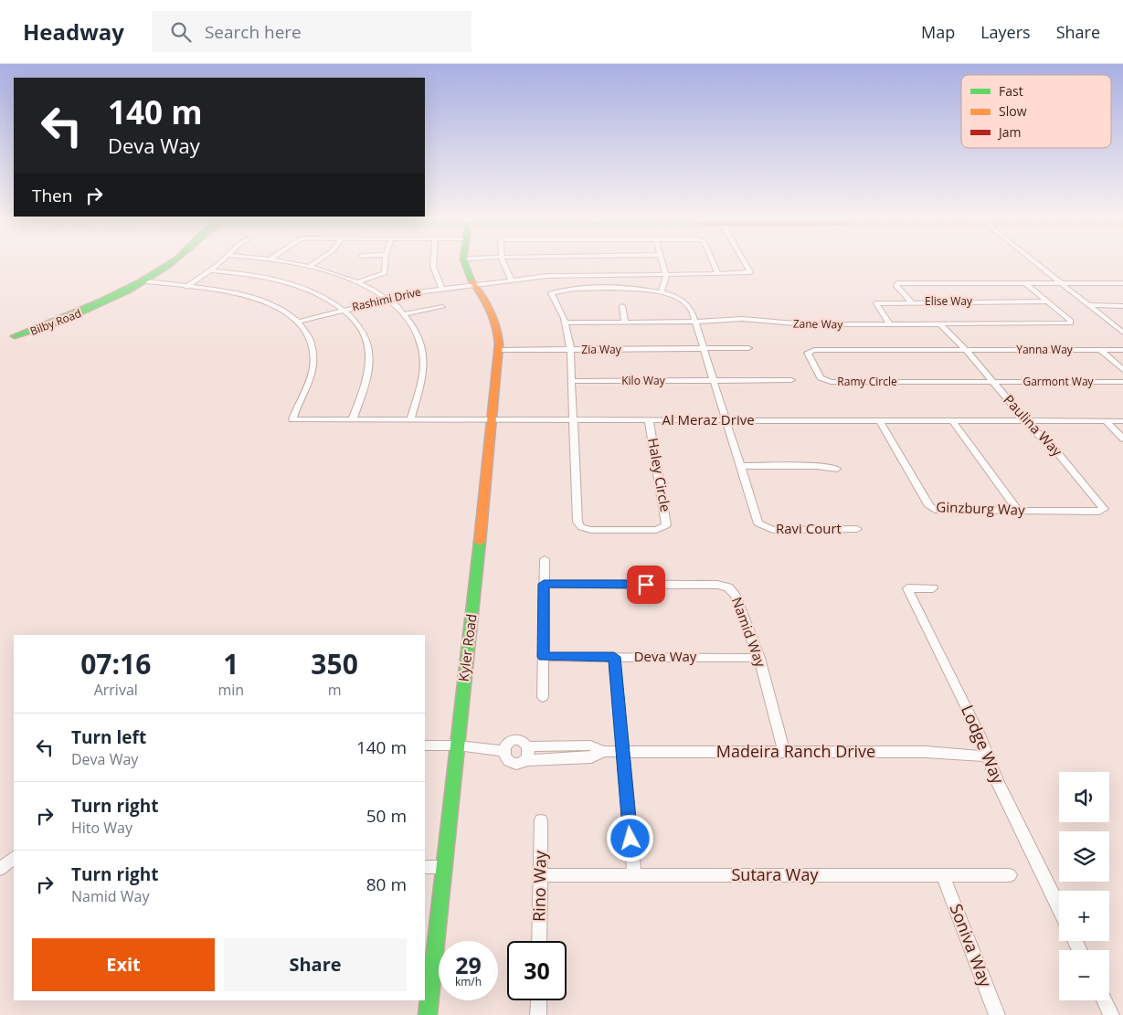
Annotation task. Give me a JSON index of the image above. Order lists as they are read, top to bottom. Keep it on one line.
{"streets":{"street":["Rashimi Drive","Elise Way","Bilby Road","Zane Way","Zia Way","Yanna Way","Kilo Way","Ramy Circle","Garmont Way","Al Meraz Drive","Paulina Way","Haley Circle","Ginzburg Way","Ravi Court","Namid Way","Kyler Road","Deva Way","Lodge Way","Madeira Ranch Drive","Sutara Way","Rino Way","Soniva Way"]},"crossings":[["Rashimi Drive","Al Meraz Drive"],["Rashimi Drive","Kyler Road"],["Elise Way","Zane Way"],["Zane Way","Paulina Way"],["Zia Way","Kyler Road"],["Yanna Way","Ramy Circle"],["Yanna Way","Paulina Way"],["Ramy Circle","Garmont Way"],["Ramy Circle","Paulina Way"],["Garmont Way","Paulina Way"],["Al Meraz Drive","Paulina Way"],["Al Meraz Drive","Haley Circle"],["Al Meraz Drive","Ginzburg Way"],["Al Meraz Drive","Kyler Road"],["Paulina Way","Ginzburg Way"],["Namid Way","Deva Way"],["Namid Way","Madeira Ranch Drive"],["Lodge Way","Madeira Ranch Drive"],["Sutara Way","Rino Way"],["Sutara Way","Soniva Way"]],"legend":["Fast","Slow","Jam"],"page":{"header":"Headway","search":"Search here","nav":["Map","Layers","Share"],"turn":["140 m","Deva Way"],"then":"Then","eta":["07:16","Arrival","1","min","350","m"],"list":[{"name":"Turn left","note":"Deva Way","value":"140 m"},{"name":"Turn right","note":"Hito Way","value":"50 m"},{"name":"Turn right","note":"Namid Way","value":"80 m"}],"map_buttons":["+","−"],"buttons":["Exit","Share"],"speed":"29 km/h","limit":"30"}}
